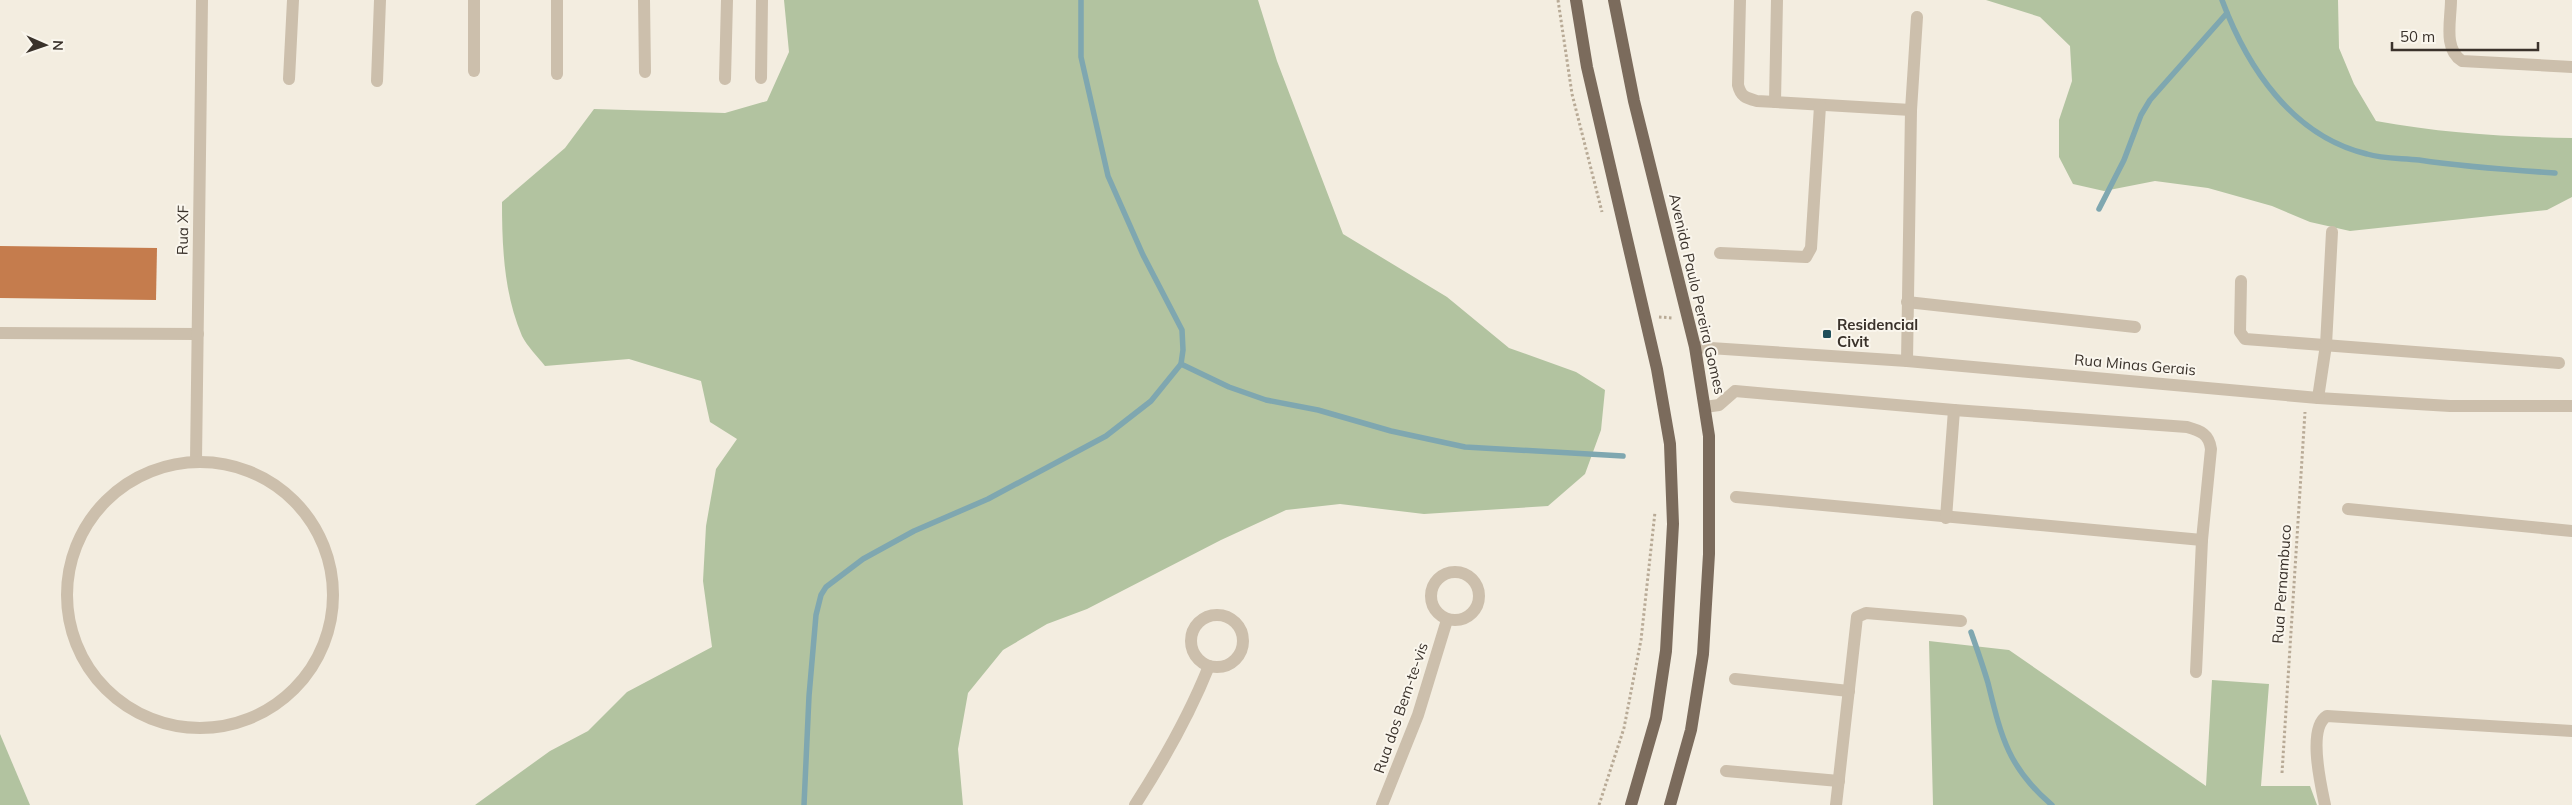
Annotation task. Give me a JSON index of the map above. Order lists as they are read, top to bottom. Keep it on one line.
{"streets":{"main road":["Avenida Paulo Pereira Gomes"],"street":["Rua XF","Rua Minas Gerais","Rua dos Bem-te-vis"],"path":["Rua Pernambuco"]},"crossings":[["Avenida Paulo Pereira Gomes","Rua Minas Gerais"],["Rua Minas Gerais","Rua Pernambuco"]],"places":{"transit":["Residencial Civit"]},"scale_bar":"50 m","north":"right"}
